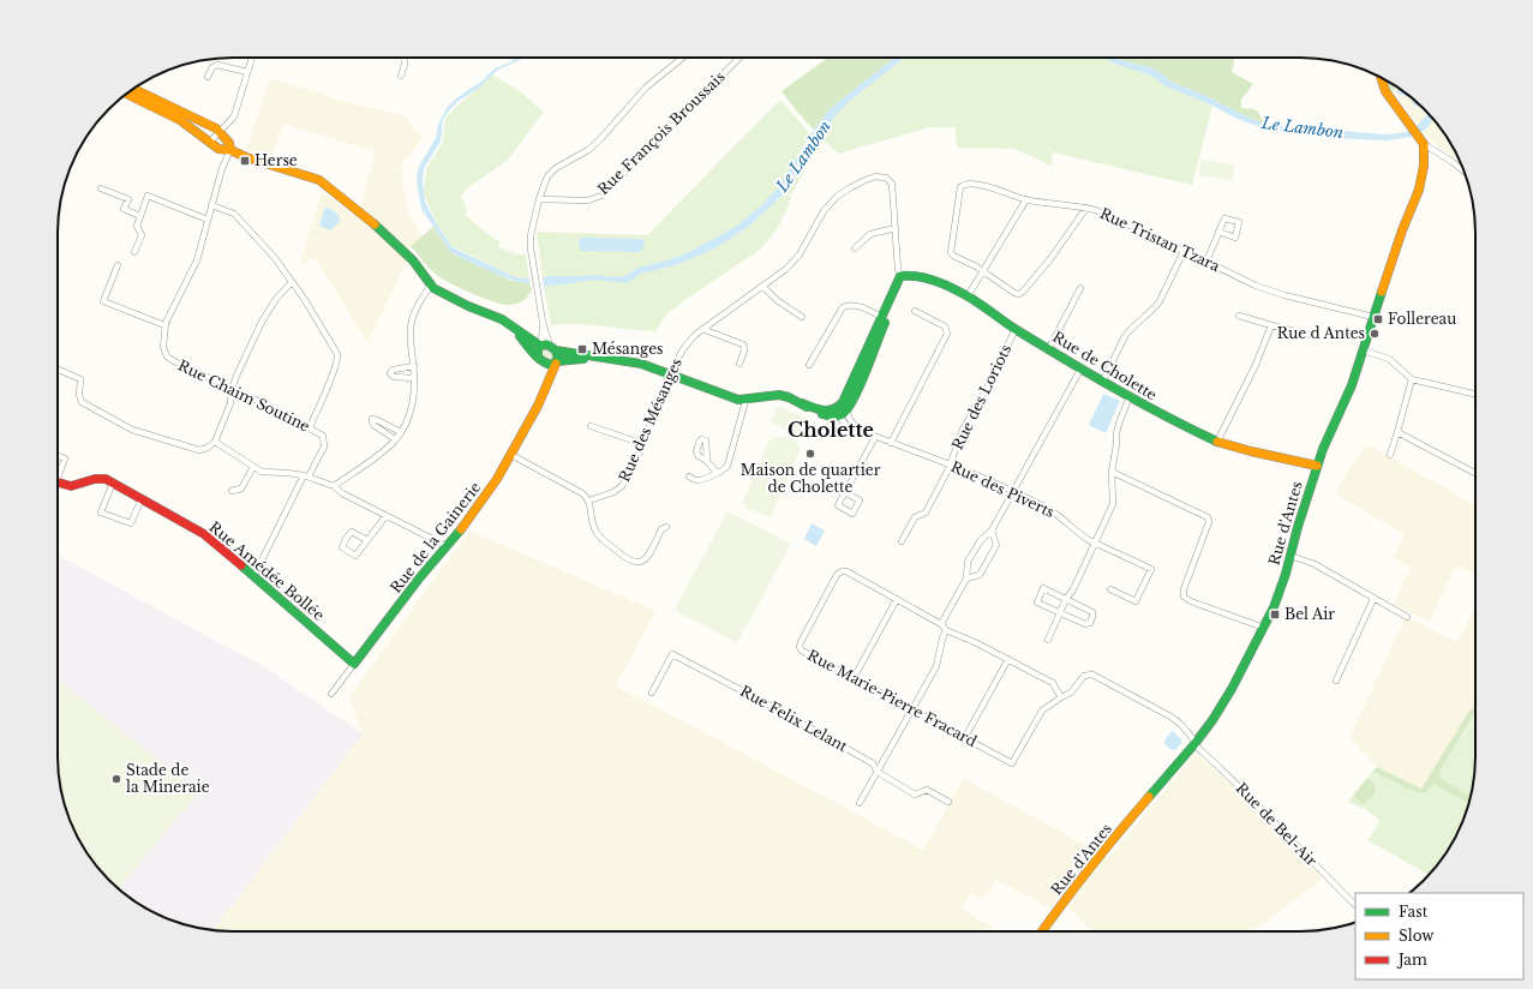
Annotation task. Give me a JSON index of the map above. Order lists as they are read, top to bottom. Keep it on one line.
{"streets":{"street":["Rue François Broussais","Rue Tristan Tzara","Rue de Cholette","Rue Chaim Soutine","Rue des Loriots","Rue des Mésanges","Rue des Piverts","Rue d'Antes","Rue de la Gainerie","Rue Amédée Bollée","Rue Marie-Pierre Fracard","Rue Felix Lelant","Rue de Bel-Air"]},"crossings":[["Rue Tristan Tzara","Rue d'Antes"],["Rue de Cholette","Rue des Loriots"],["Rue de Cholette","Rue des Mésanges"],["Rue de Cholette","Rue d'Antes"],["Rue Chaim Soutine","Rue Amédée Bollée"],["Rue des Loriots","Rue des Piverts"],["Rue d'Antes","Rue de Bel-Air"],["Rue de la Gainerie","Rue Amédée Bollée"],["Rue Marie-Pierre Fracard","Rue de Bel-Air"]],"districts":["Cholette"],"water":["Le Lambon"],"places":{"transit":["Herse","Follereau","Mésanges","Bel Air"],"other":["Rue d Antes","Maison de quartier de Cholette","Stade de la Mineraie"]},"legend":["Fast","Slow","Jam"]}
